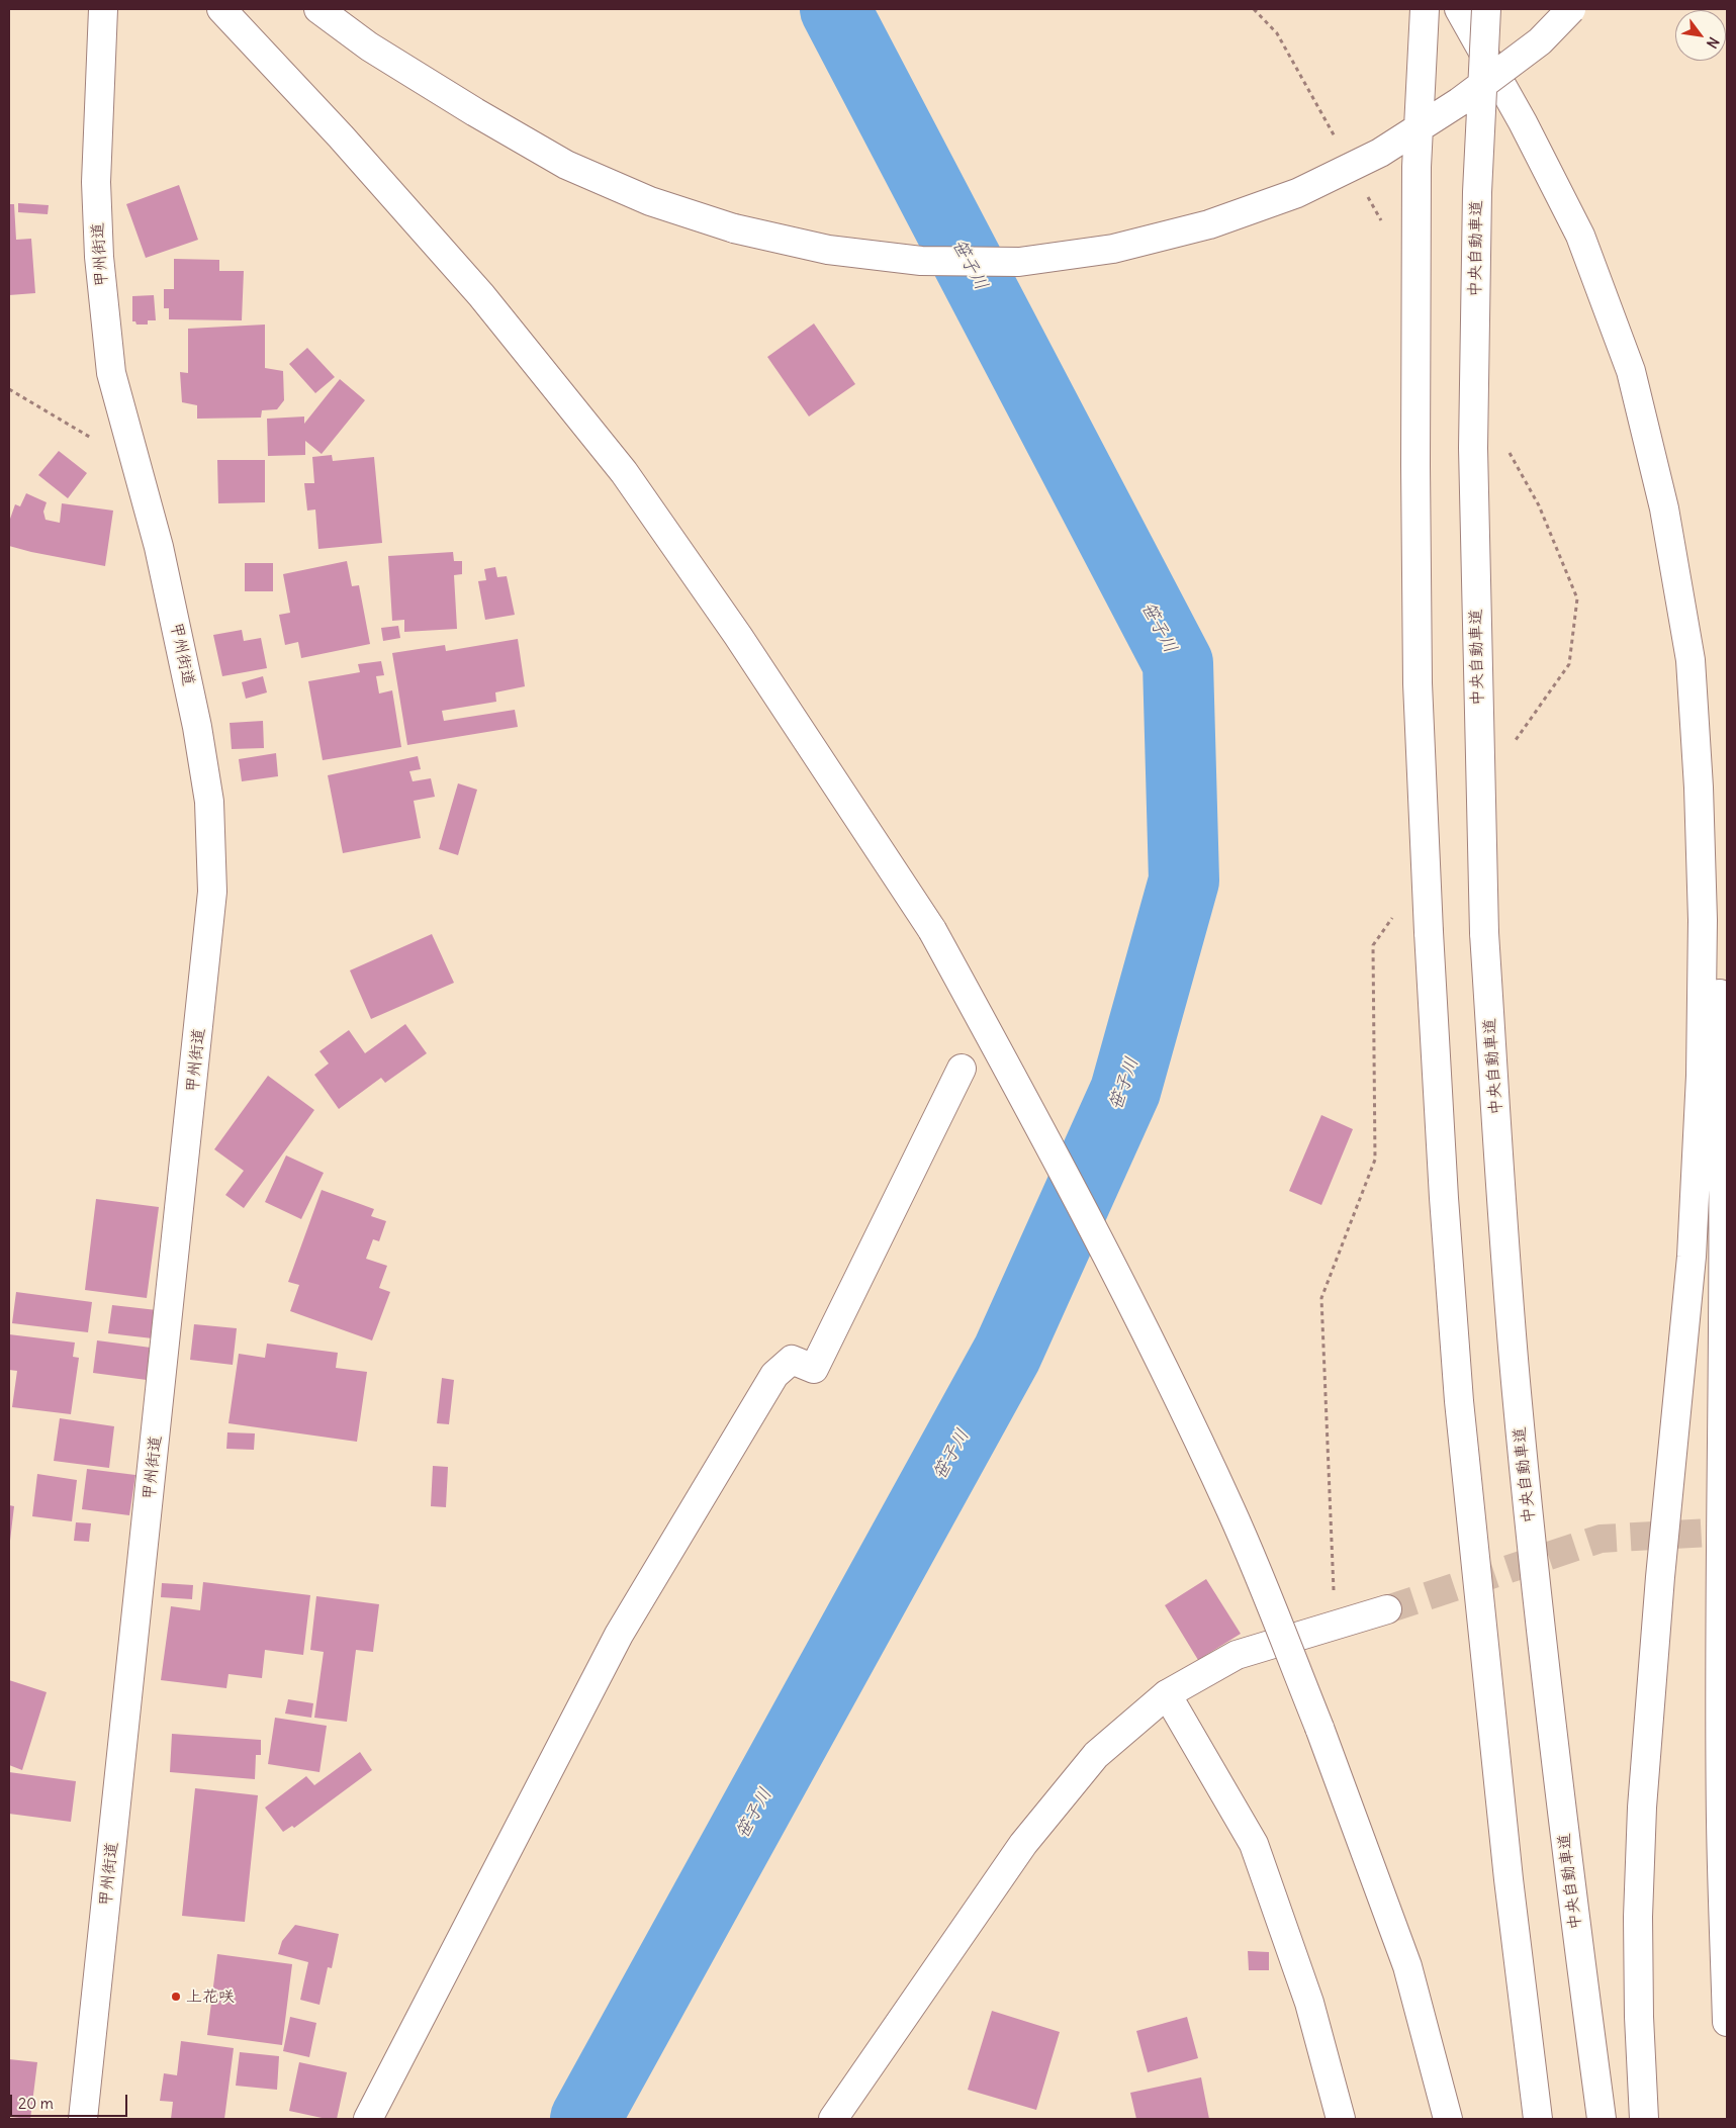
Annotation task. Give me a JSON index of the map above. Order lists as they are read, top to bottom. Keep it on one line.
{"streets":{"main road":["中央自動車道","甲州街道"]},"water":["笹子川"],"places":["上花咲"],"scale_bar":"20 m","north":"bottom right"}
